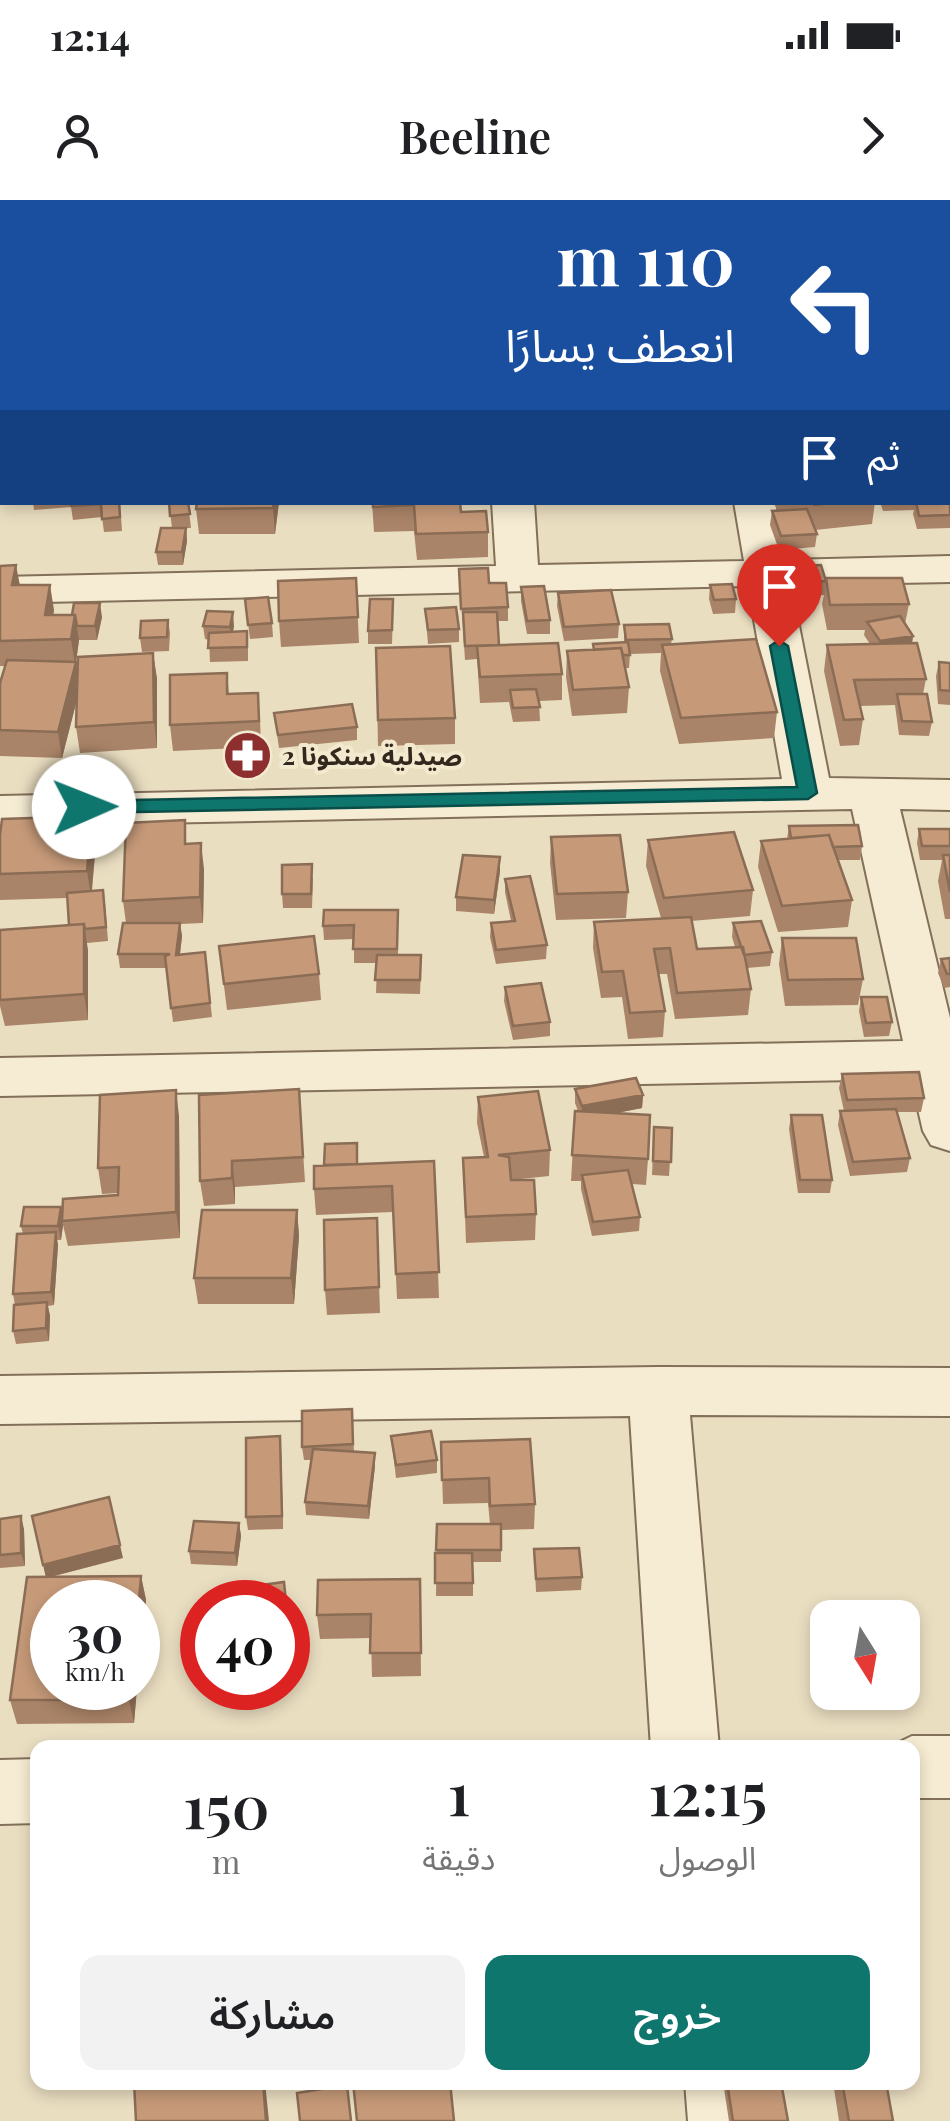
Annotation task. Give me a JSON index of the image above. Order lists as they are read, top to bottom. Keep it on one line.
{"places":{"pharmacy":["صيدلية سنكونا 2"]},"north":"bottom","page":{"status":"12:14","header":"Beeline","turn":["110 m","انعطف يسارًا"],"then":"ثم","speed":"30 km/h","limit":"40","eta":["12:15","الوصول","1","دقيقة","150","m"],"buttons":["خروج","مشاركة"]}}
